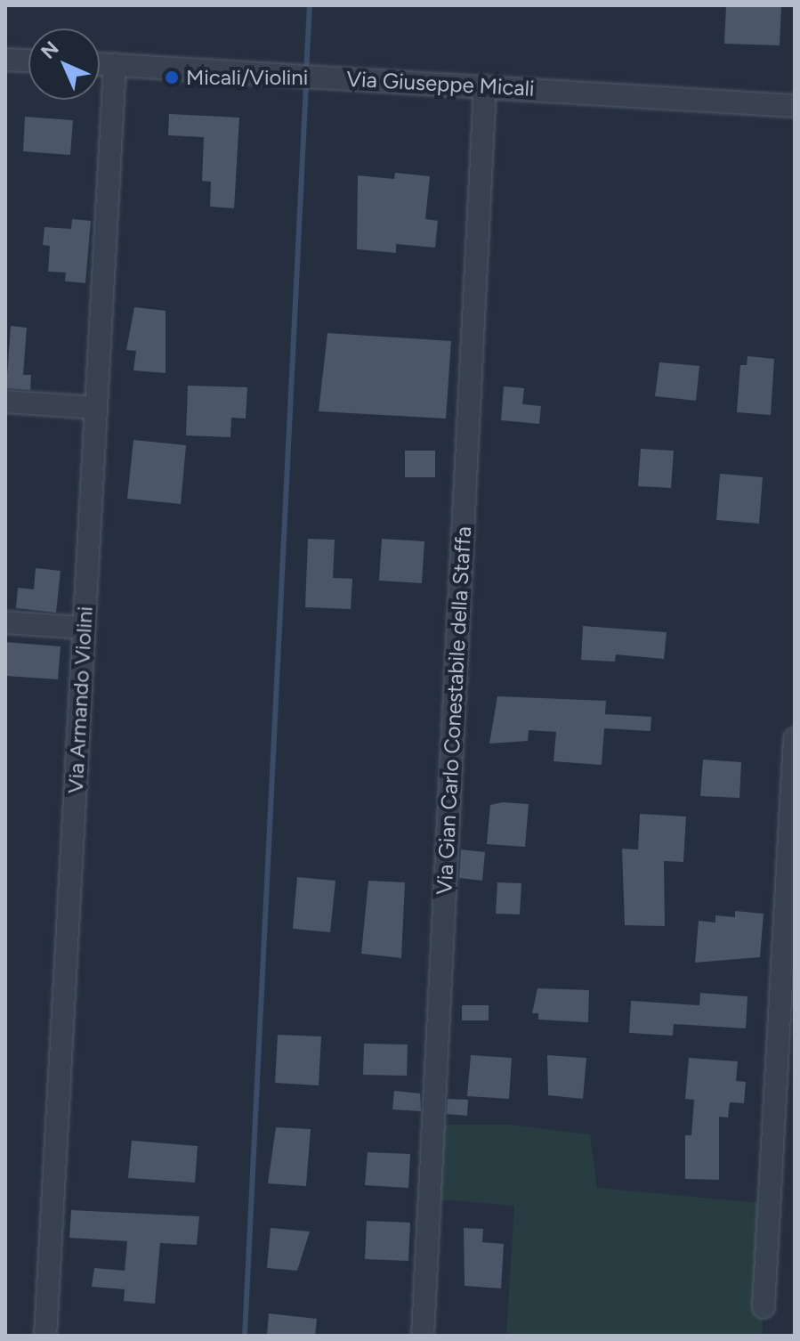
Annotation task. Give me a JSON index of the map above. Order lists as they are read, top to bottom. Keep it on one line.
{"streets":{"street":["Via Giuseppe Micali","Via Armando Violini","Via Gian Carlo Conestabile della Staffa"]},"crossings":[["Via Giuseppe Micali","Via Armando Violini"],["Via Giuseppe Micali","Via Gian Carlo Conestabile della Staffa"]],"places":["Micali/Violini"],"north":"top left"}
